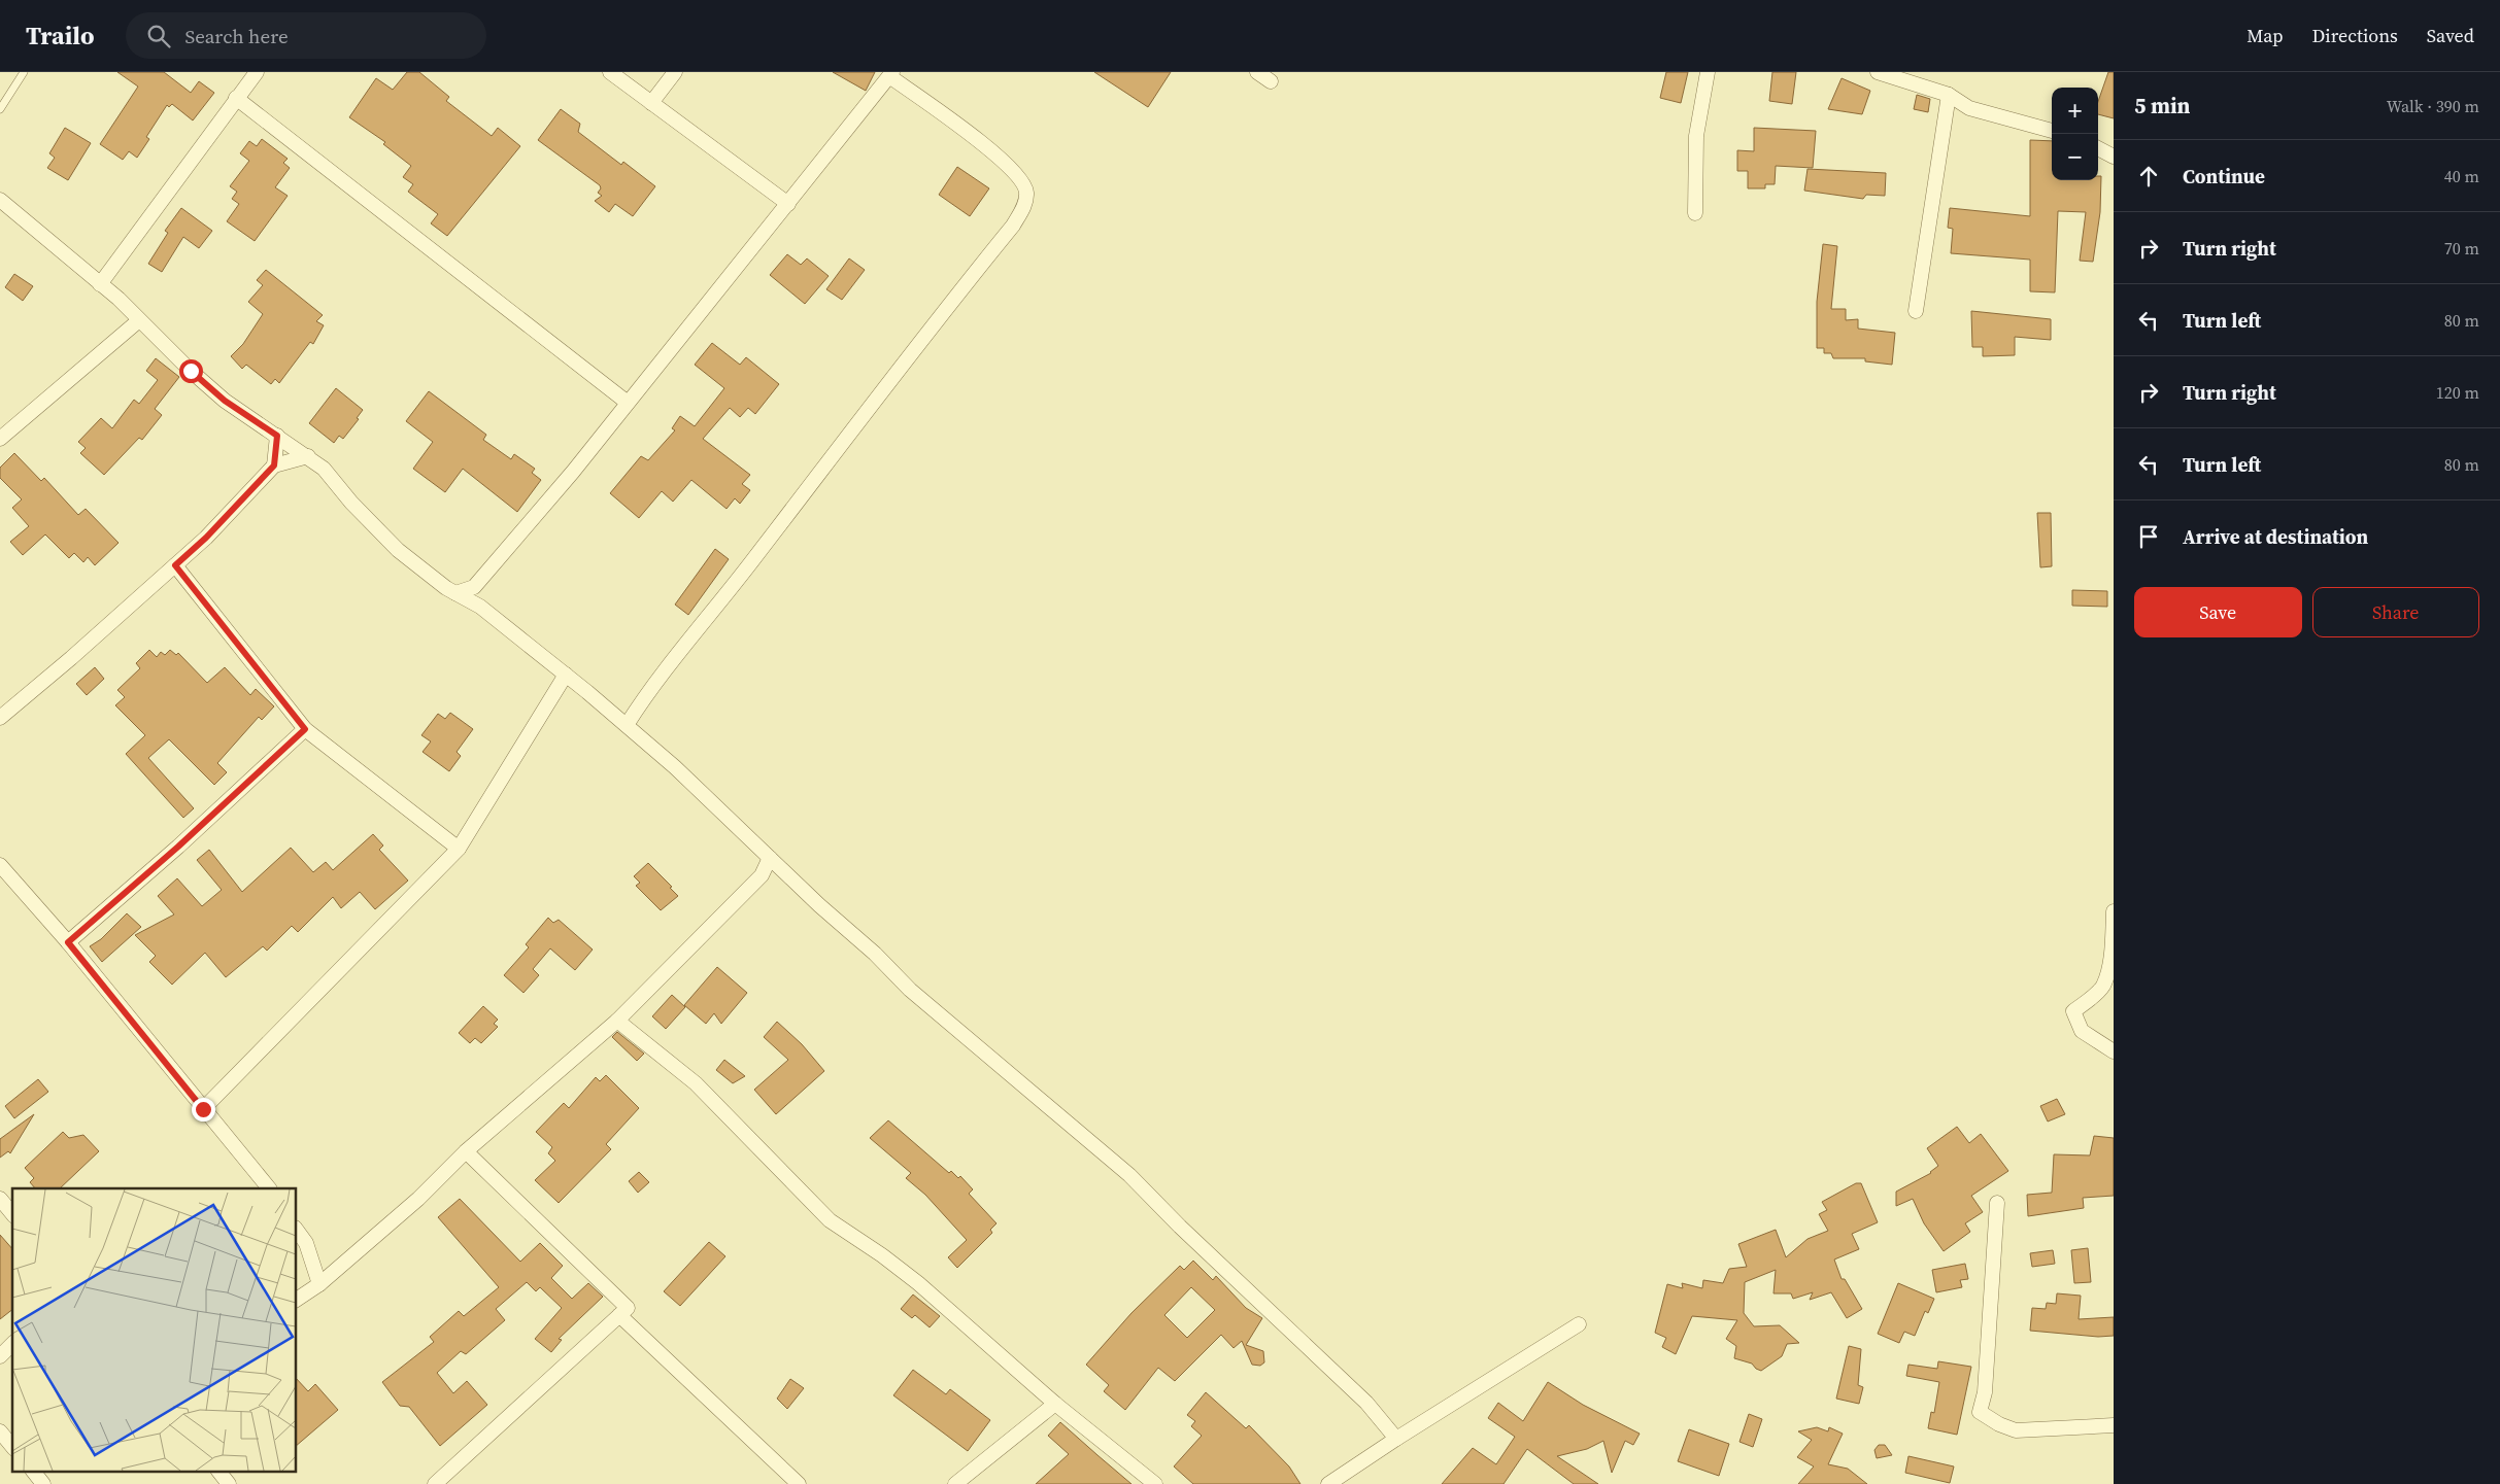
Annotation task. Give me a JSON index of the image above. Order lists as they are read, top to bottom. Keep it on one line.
{"page":{"header":"Trailo","search":"Search here","nav":["Map","Directions","Saved"],"heading":["5 min","Walk · 390 m"],"map_buttons":["+","−"],"list":[["Continue","40 m"],["Turn right","70 m"],["Turn left","80 m"],["Turn right","120 m"],["Turn left","80 m"],"Arrive at destination"],"buttons":["Save","Share"]}}
